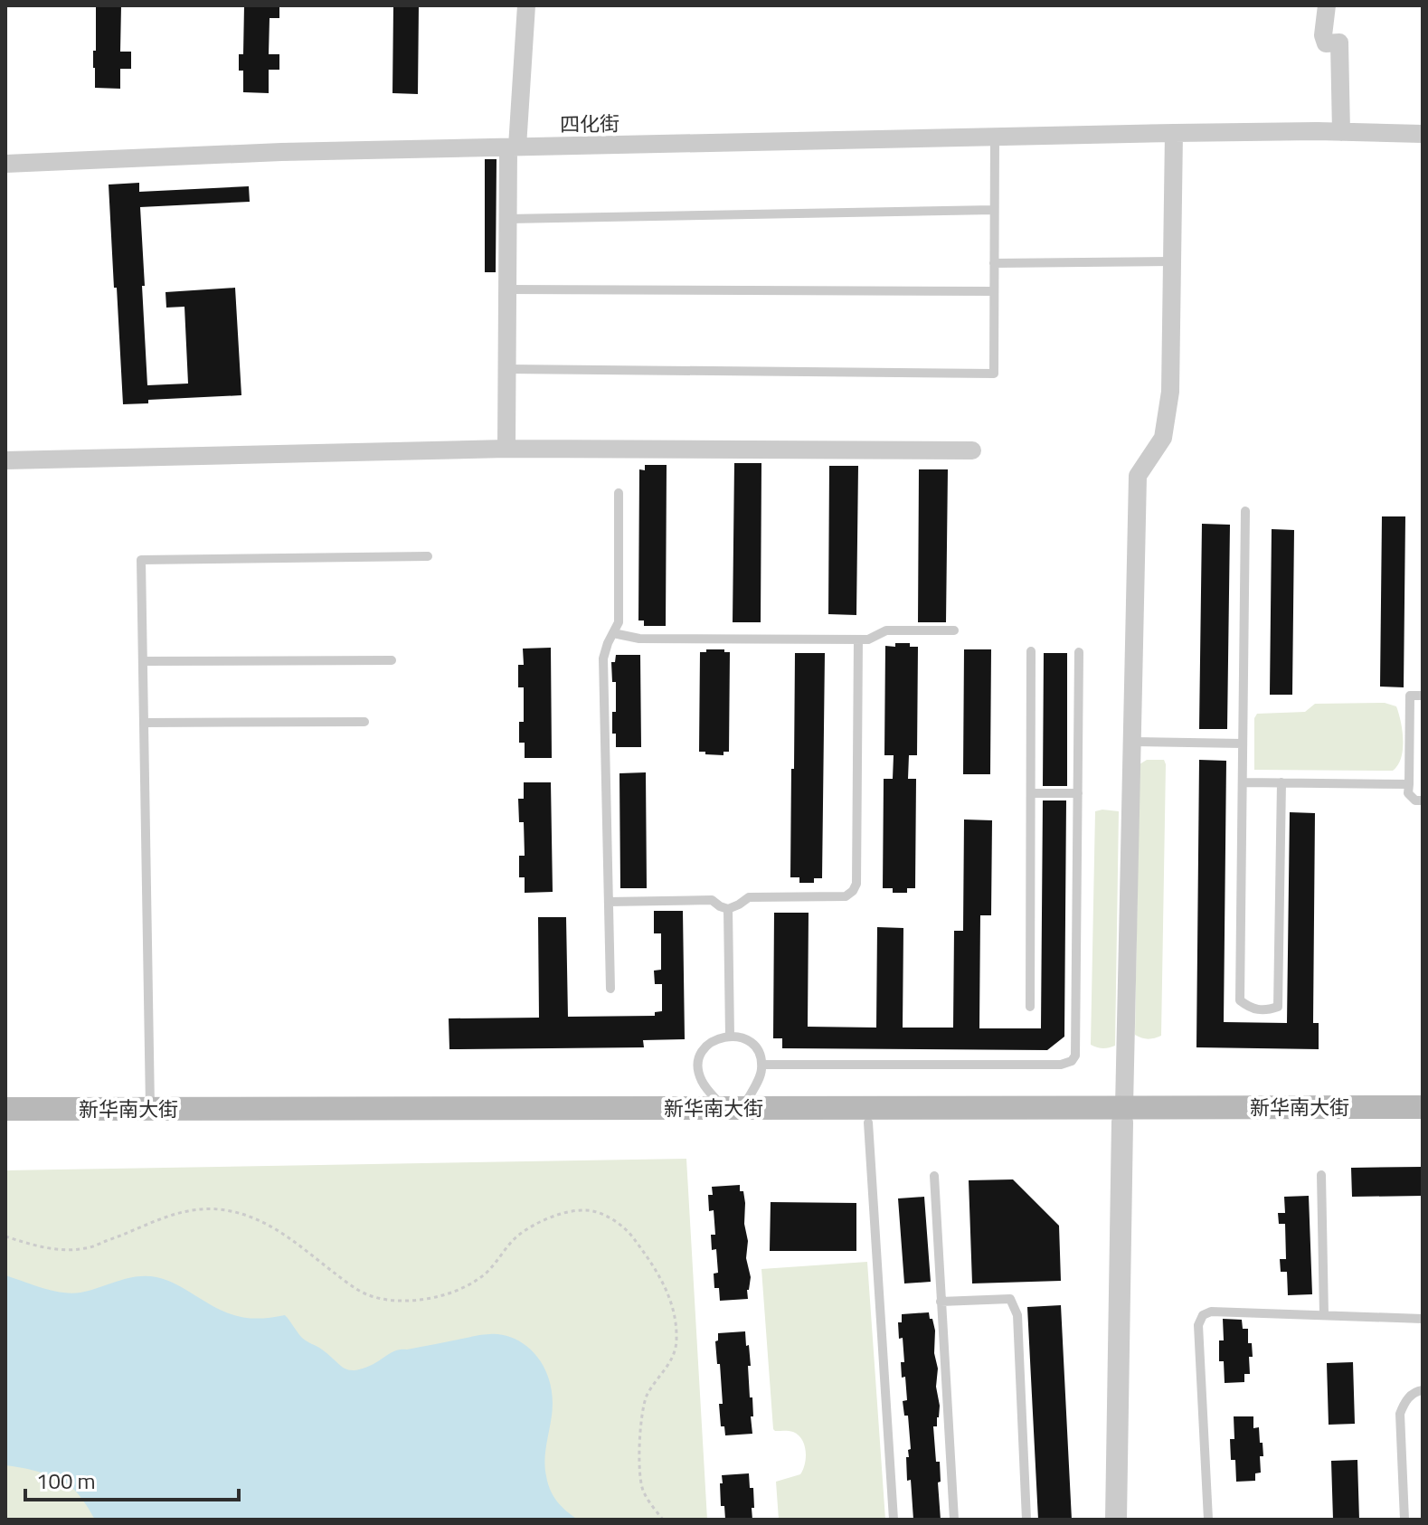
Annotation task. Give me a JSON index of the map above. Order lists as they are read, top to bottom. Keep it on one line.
{"streets":{"main road":["新华南大街"],"street":["四化街"]},"scale_bar":"100 m"}
